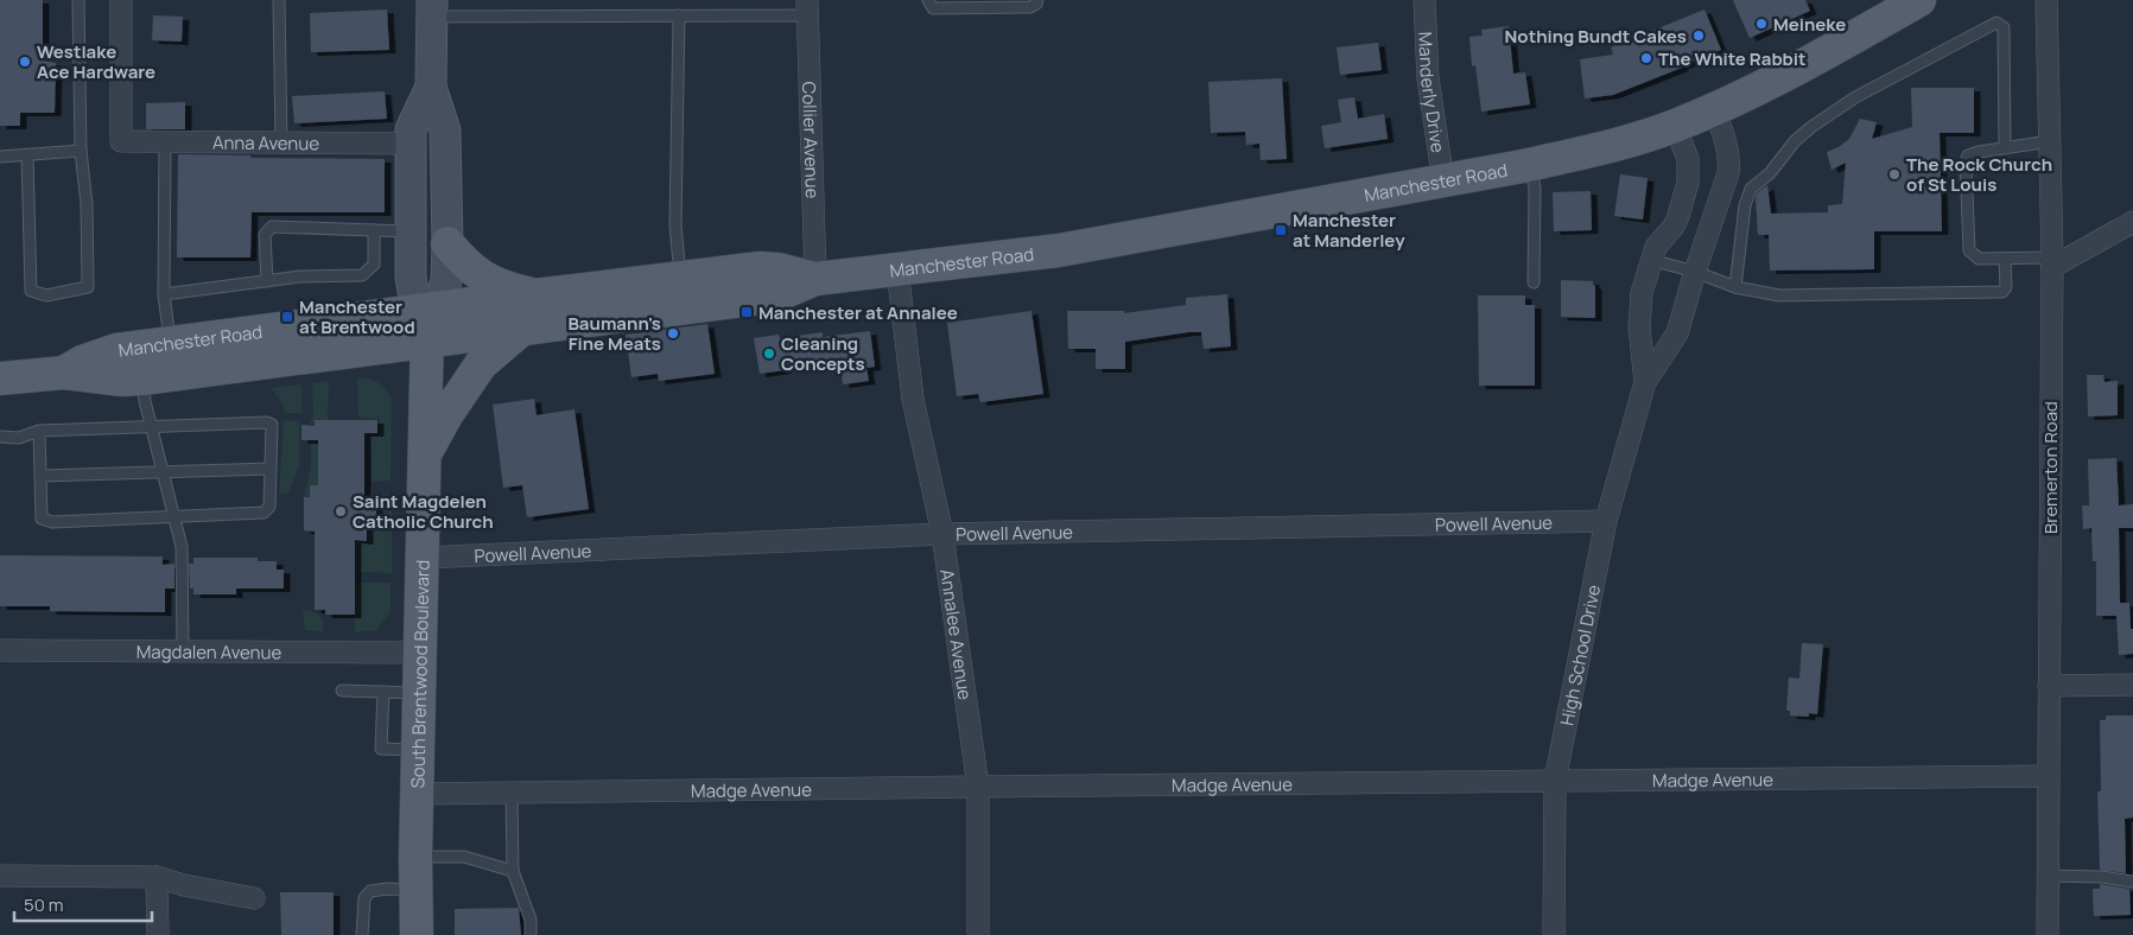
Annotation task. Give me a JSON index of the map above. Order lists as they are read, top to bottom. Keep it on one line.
{"streets":{"main road":["Manchester Road","South Brentwood Boulevard"],"street":["Manderly Drive","Collier Avenue","Anna Avenue","Bremerton Road","Powell Avenue","Annalee Avenue","Magdalen Avenue","High School Drive","Madge Avenue"]},"crossings":[["Manderly Drive","Manchester Road"],["Collier Avenue","Manchester Road"],["Anna Avenue","South Brentwood Boulevard"],["Manchester Road","Annalee Avenue"],["Manchester Road","High School Drive"],["Manchester Road","South Brentwood Boulevard"],["Bremerton Road","Madge Avenue"],["Powell Avenue","Annalee Avenue"],["Powell Avenue","High School Drive"],["Powell Avenue","South Brentwood Boulevard"],["Annalee Avenue","Madge Avenue"],["Magdalen Avenue","South Brentwood Boulevard"],["High School Drive","Madge Avenue"],["South Brentwood Boulevard","Madge Avenue"]],"places":{"other":["Meineke","Nothing Bundt Cakes","The White Rabbit","Westlake Ace Hardware","The Rock Church of St Louis","Baumann's Fine Meats","Cleaning Concepts","Saint Magdelen Catholic Church"],"transit":["Manchester at Manderley","Manchester at Annalee","Manchester at Brentwood"]},"scale_bar":"50 m"}
